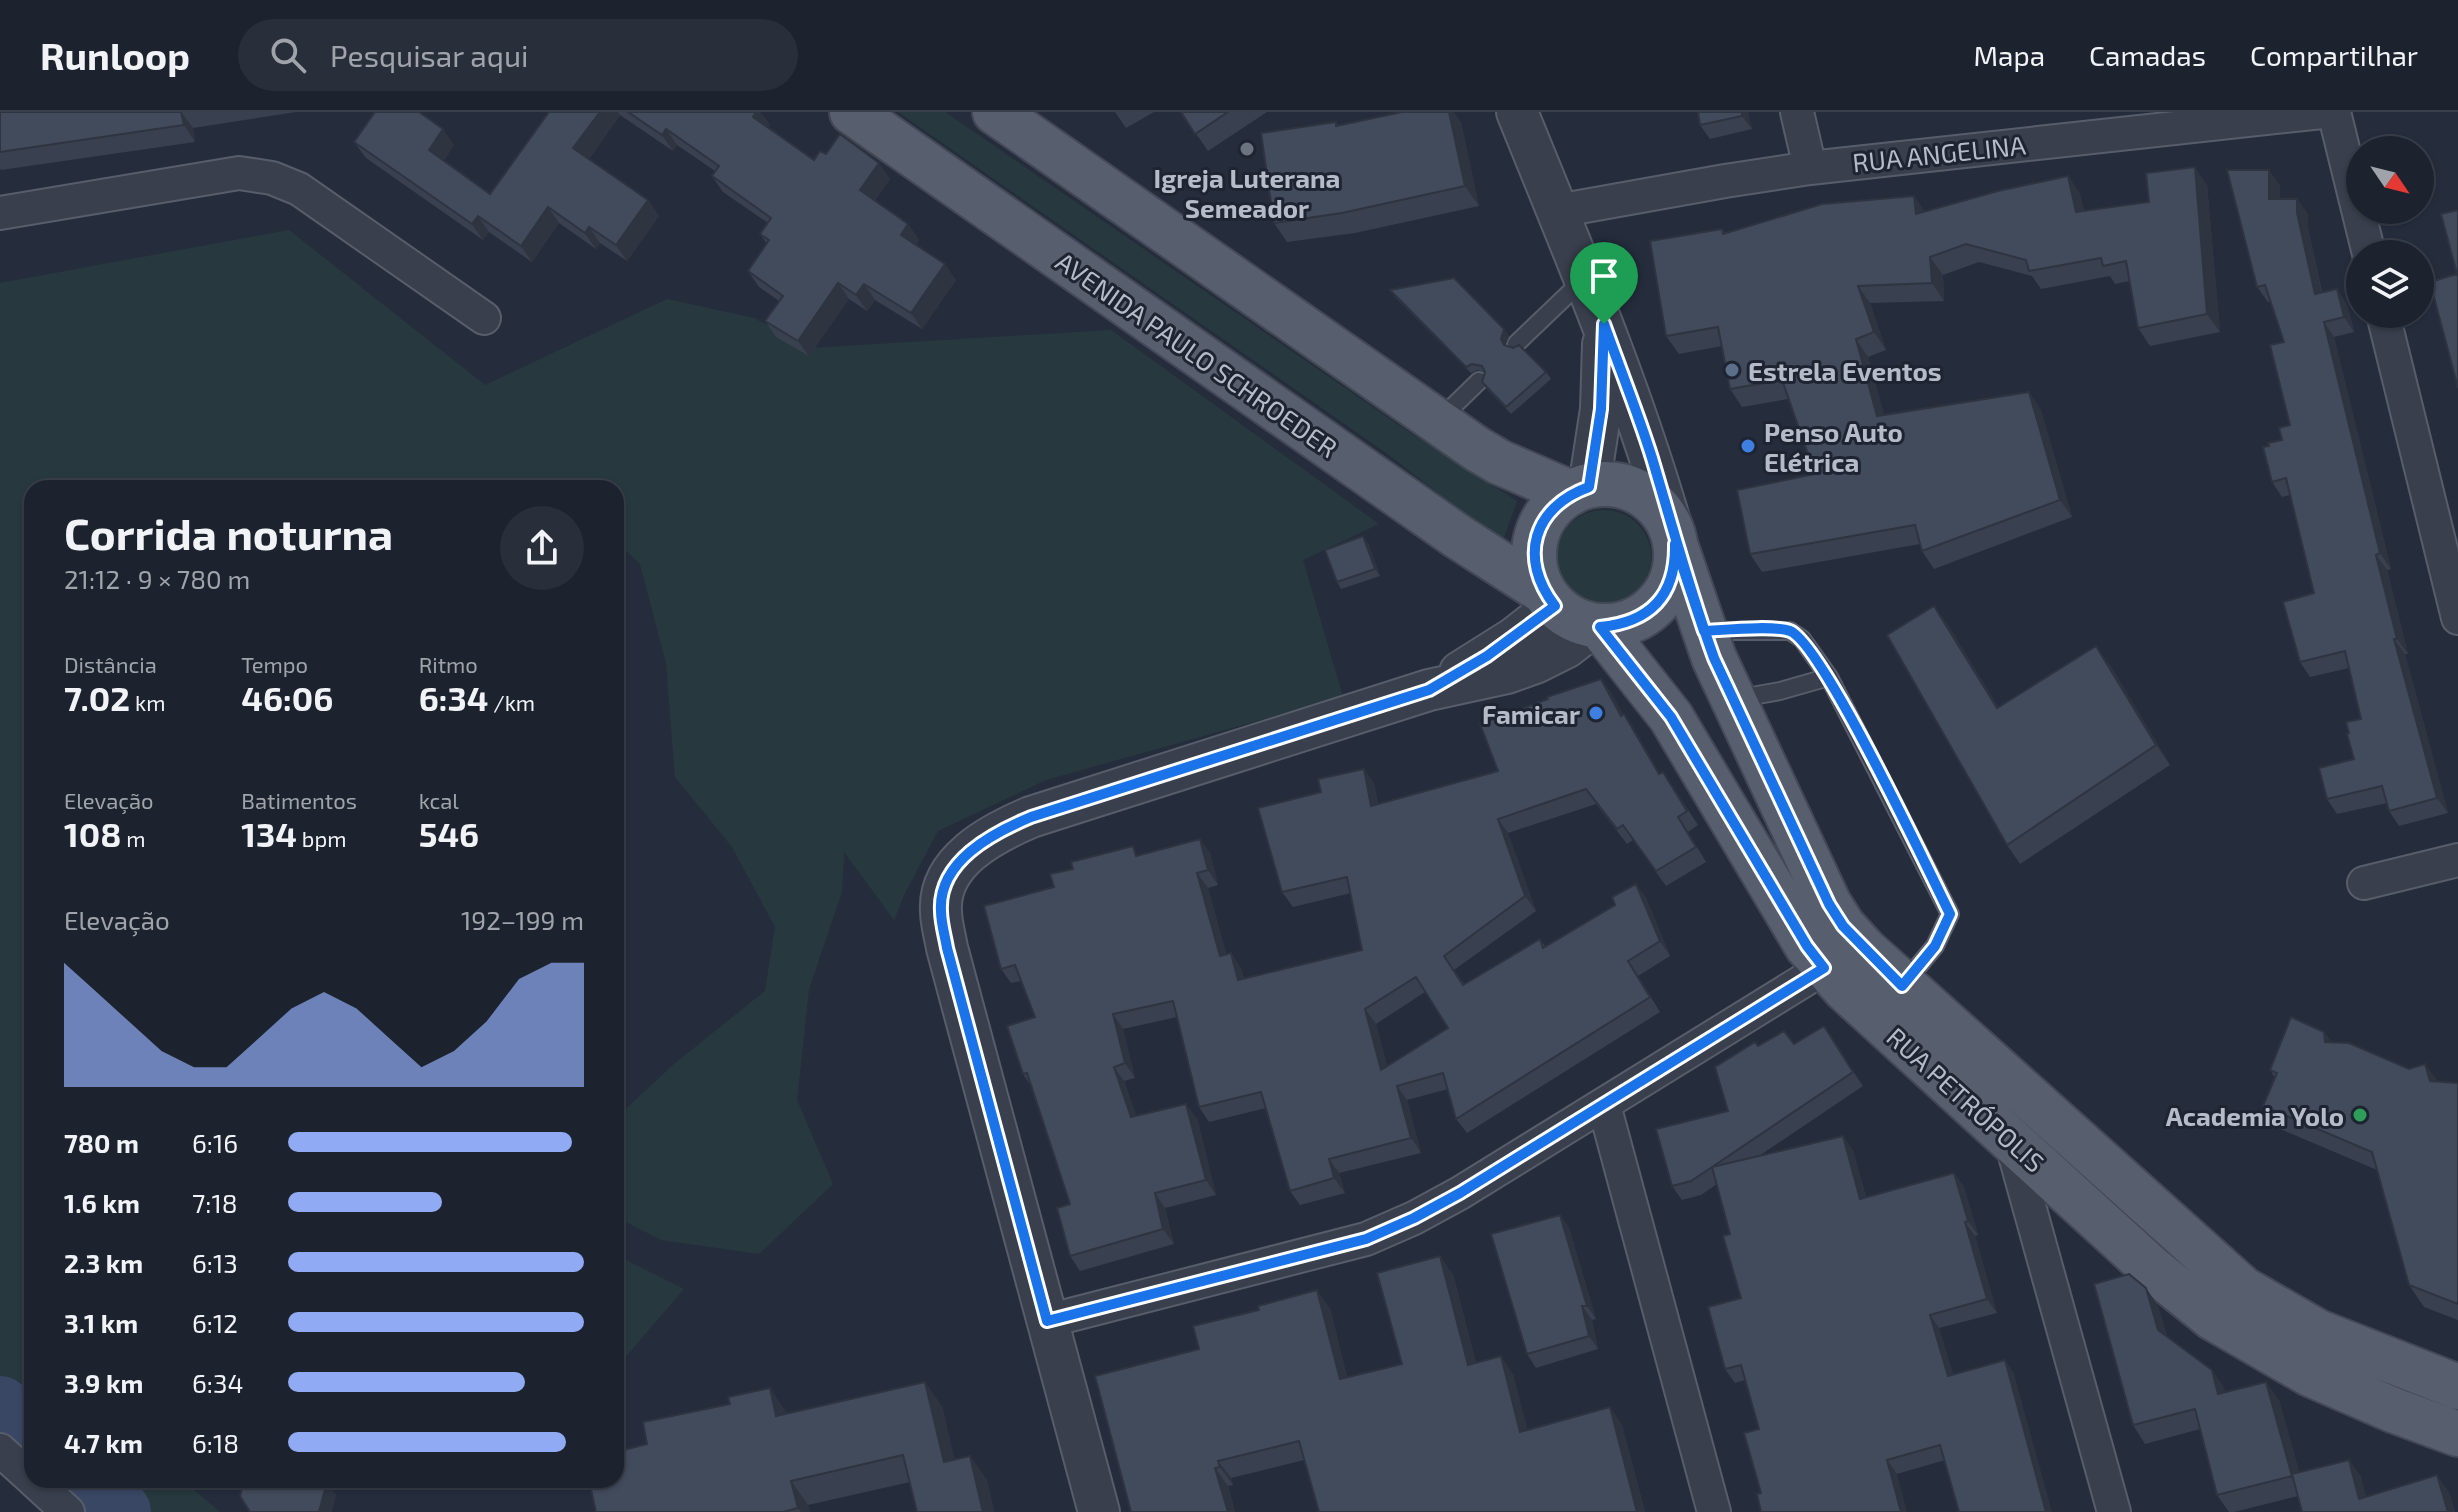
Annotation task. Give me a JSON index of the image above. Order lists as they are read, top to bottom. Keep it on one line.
{"streets":{"main road":["AVENIDA PAULO SCHROEDER","RUA PETRÓPOLIS"],"street":["RUA ANGELINA"]},"crossings":[["RUA ANGELINA","RUA PETRÓPOLIS"],["AVENIDA PAULO SCHROEDER","RUA PETRÓPOLIS"]],"places":["Igreja Luterana Semeador","Estrela Eventos","Penso Auto Elétrica","Famicar","Academia Yolo"],"north":"bottom right","page":{"header":"Runloop","search":"Pesquisar aqui","nav":["Mapa","Camadas","Compartilhar"],"heading":["Corrida noturna","21:12 · 9 × 780 m"],"stats":[["Distância","7.02 km"],["Tempo","46:06"],["Ritmo","6:34 /km"],["Elevação","108 m"],["Batimentos","134 bpm"],["kcal","546"]],"chart":["Elevação","192–199 m"],"list":[{"name":"780 m","note":"6:16"},{"name":"1.6 km","note":"7:18"},{"name":"2.3 km","note":"6:13"},{"name":"3.1 km","note":"6:12"},{"name":"3.9 km","note":"6:34"},{"name":"4.7 km","note":"6:18"}]}}
